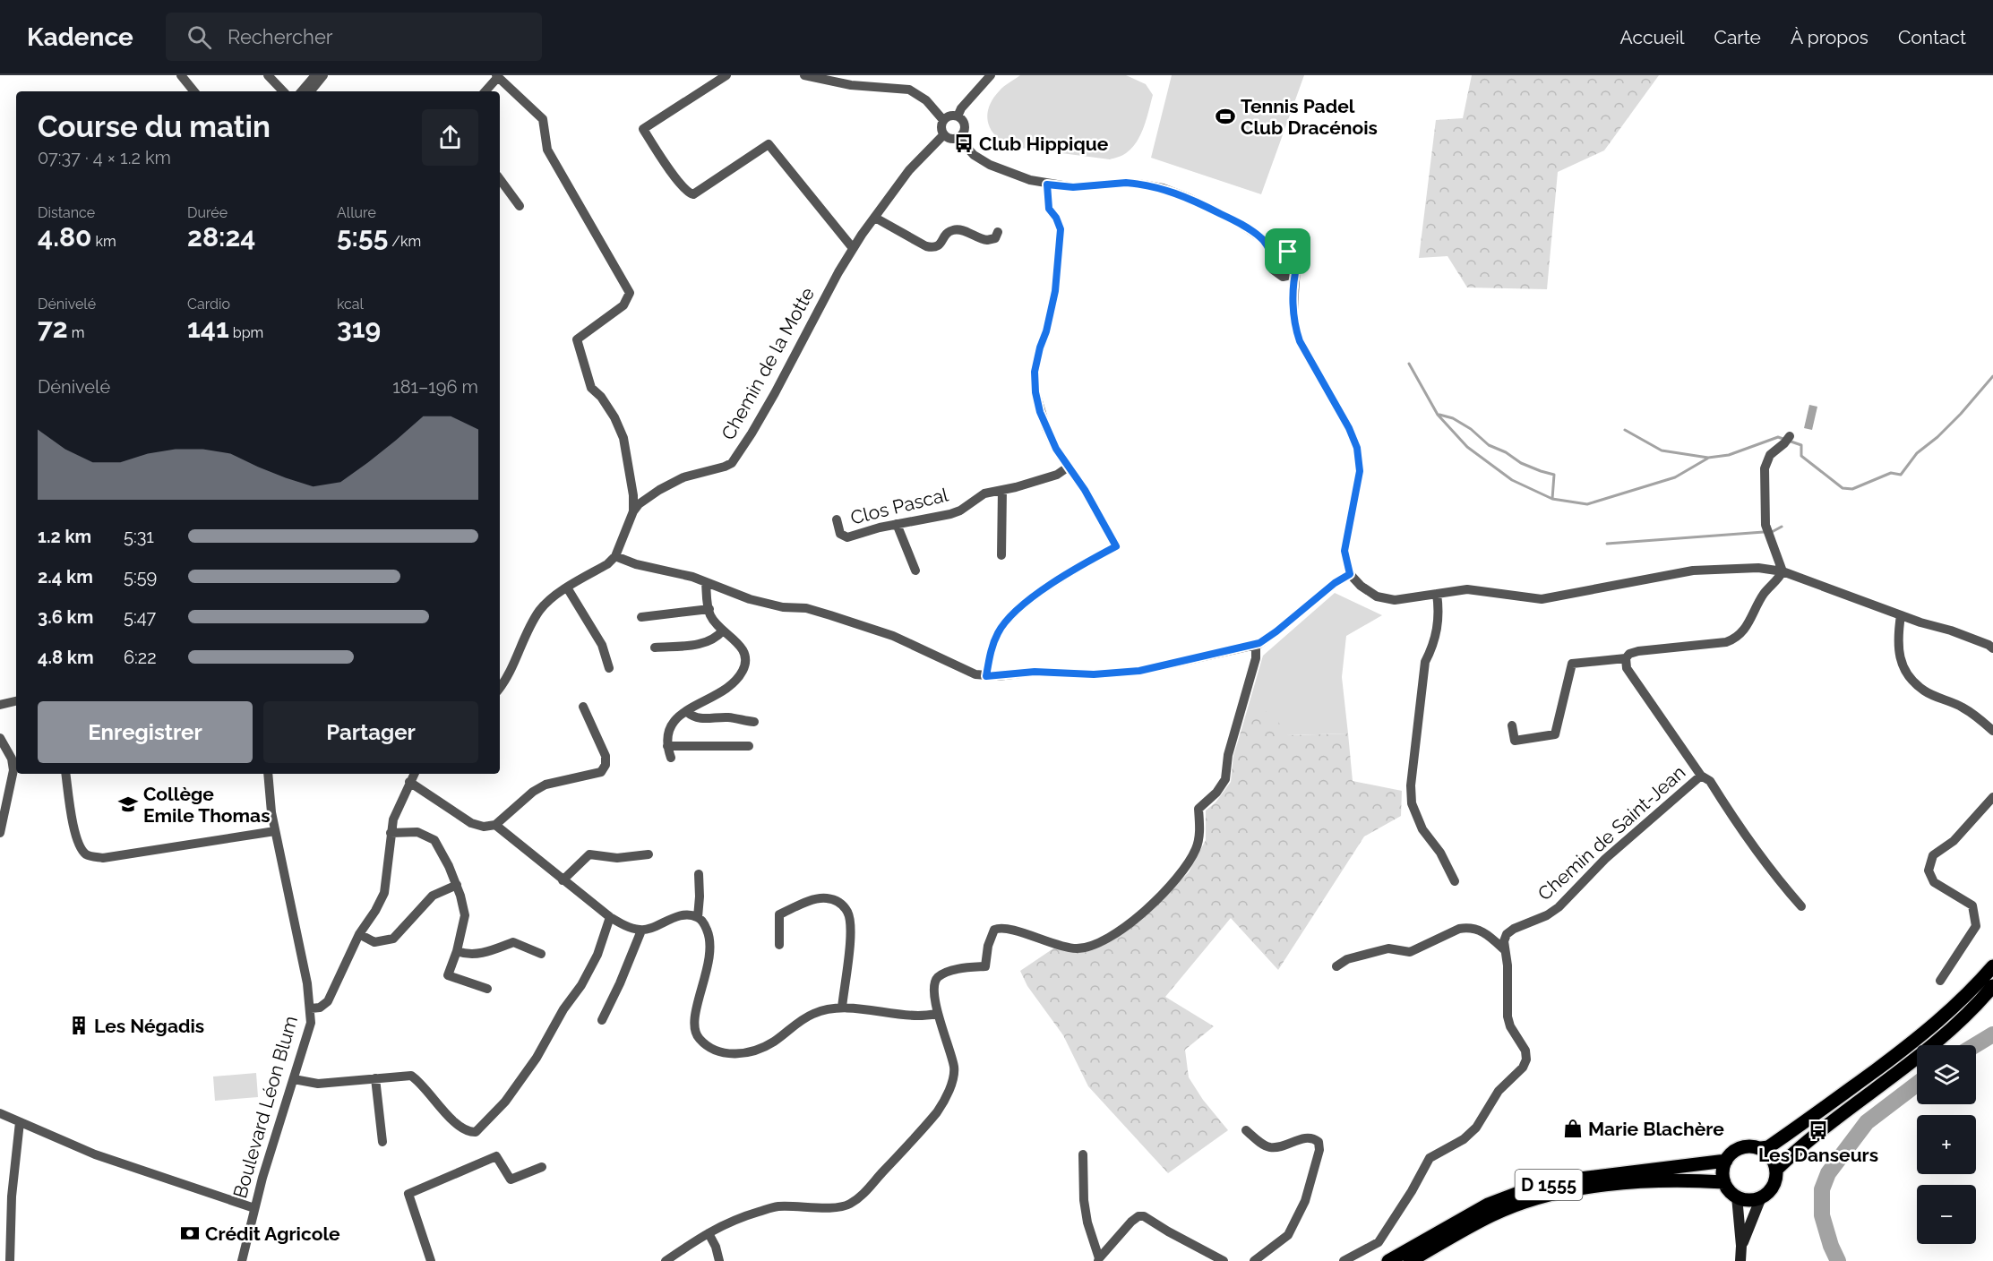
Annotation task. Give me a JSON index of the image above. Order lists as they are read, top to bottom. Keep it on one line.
{"streets":{"main road":["D 1555"],"street":["Chemin de la Motte","Clos Pascal","Chemin de Saint-Jean","Boulevard Léon Blum"]},"places":{"sports":["Tennis Padel Club Dracénois"],"bus stop":["Club Hippique","Les Danseurs"],"school or university":["Collège Emile Thomas"],"building":["Les Négadis"],"shop":["Marie Blachère"],"bank":["Crédit Agricole"]},"page":{"header":"Kadence","search":"Rechercher","nav":["Accueil","Carte","À propos","Contact"],"heading":["Course du matin","07:37 · 4 × 1.2 km"],"stats":[["Distance","4.80 km"],["Durée","28:24"],["Allure","5:55 /km"],["Dénivelé","72 m"],["Cardio","141 bpm"],["kcal","319"]],"chart":["Dénivelé","181–196 m"],"list":[{"name":"1.2 km","note":"5:31"},{"name":"2.4 km","note":"5:59"},{"name":"3.6 km","note":"5:47"},{"name":"4.8 km","note":"6:22"}],"buttons":["Enregistrer","Partager"],"map_buttons":["+","−"]}}
